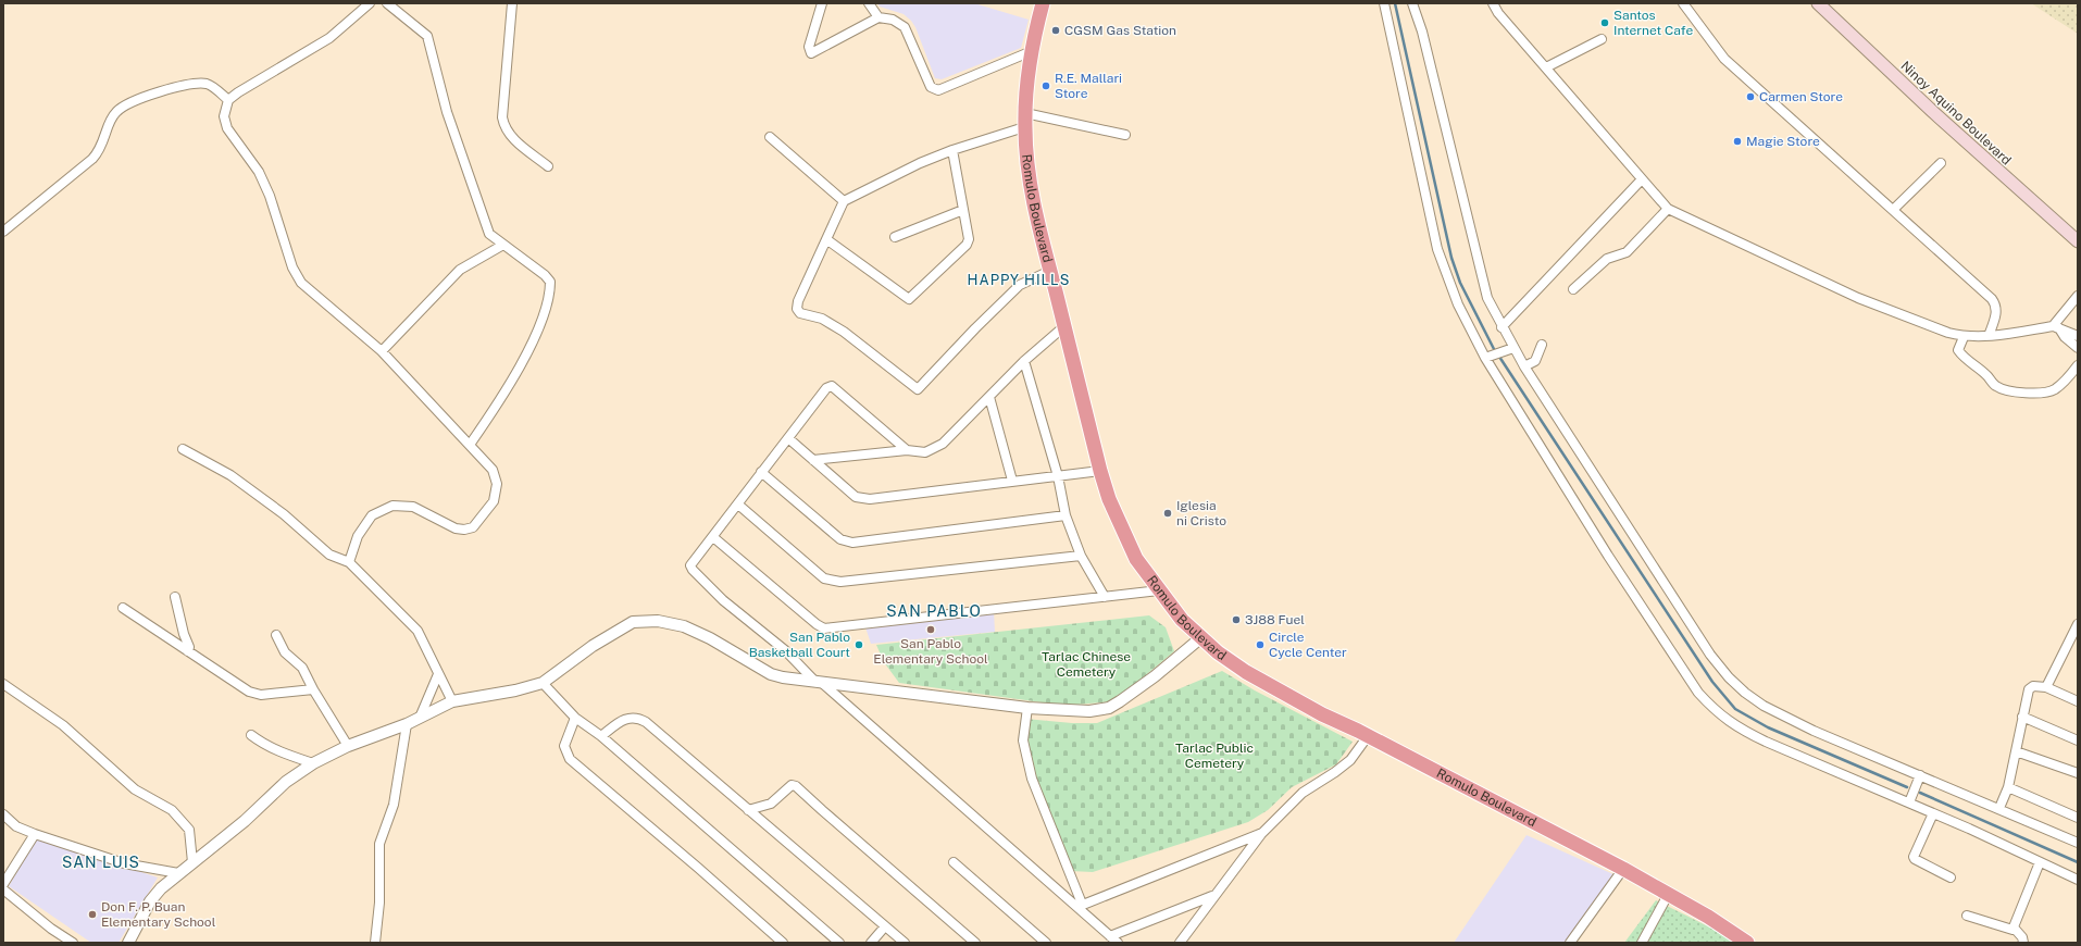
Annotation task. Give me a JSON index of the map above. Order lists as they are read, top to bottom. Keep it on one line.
{"streets":{"highway":["Romulo Boulevard"],"main road":["Ninoy Aquino Boulevard"]},"districts":["HAPPY HILLS","SAN PABLO","SAN LUIS"],"parks":["Tarlac Chinese Cemetery","Tarlac Public Cemetery"],"places":["Santos Internet Cafe","CGSM Gas Station","R.E. Mallari Store","Carmen Store","Magie Store","Iglesia ni Cristo","3J88 Fuel","San Pablo Elementary School","San Pablo Basketball Court","Circle Cycle Center","Don F. P. Buan Elementary School"]}
